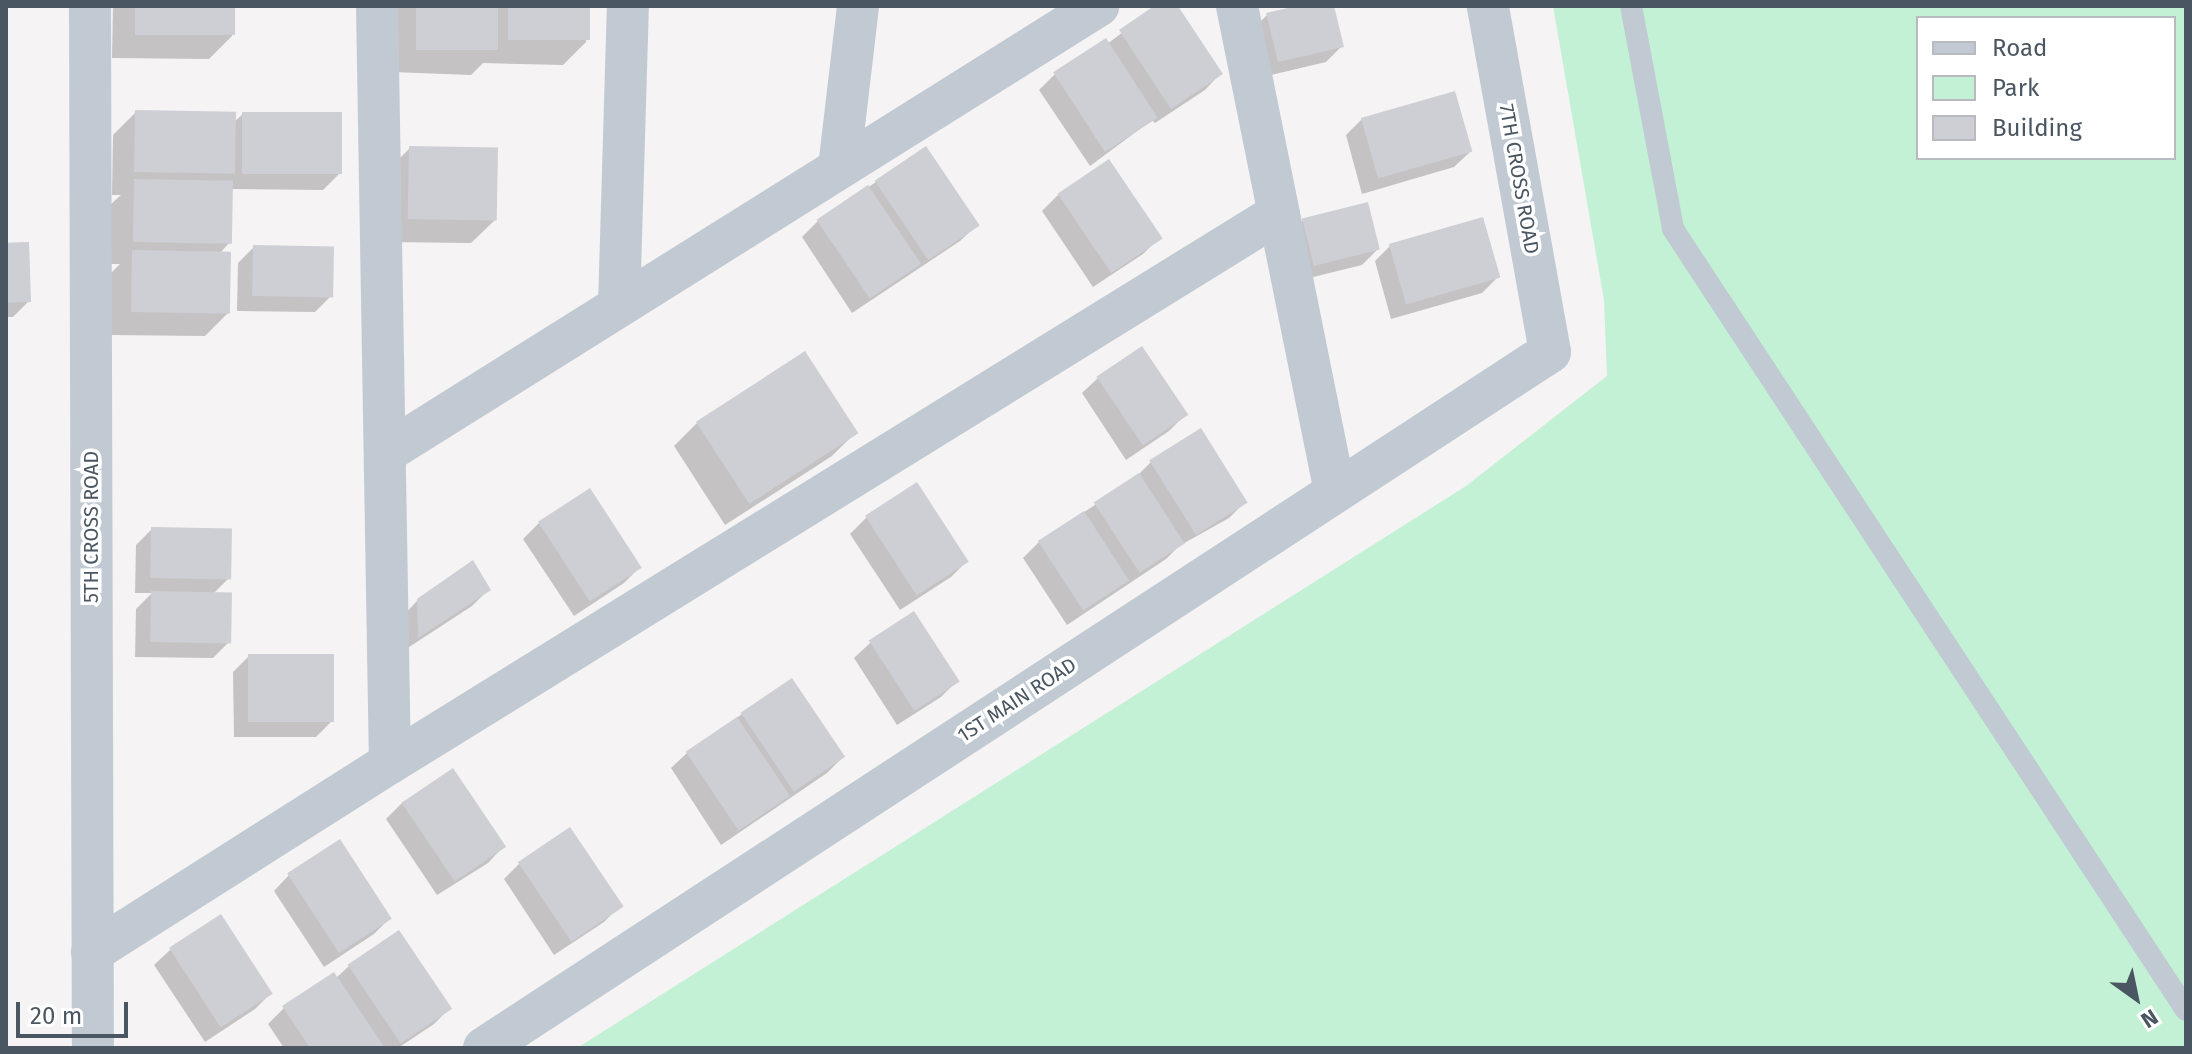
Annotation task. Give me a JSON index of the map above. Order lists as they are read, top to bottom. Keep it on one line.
{"streets":{"street":["7TH CROSS ROAD","5TH CROSS ROAD","1ST MAIN ROAD"]},"crossings":[["7TH CROSS ROAD","1ST MAIN ROAD"]],"legend":["Road","Park","Building"],"scale_bar":"20 m","north":"bottom right"}
